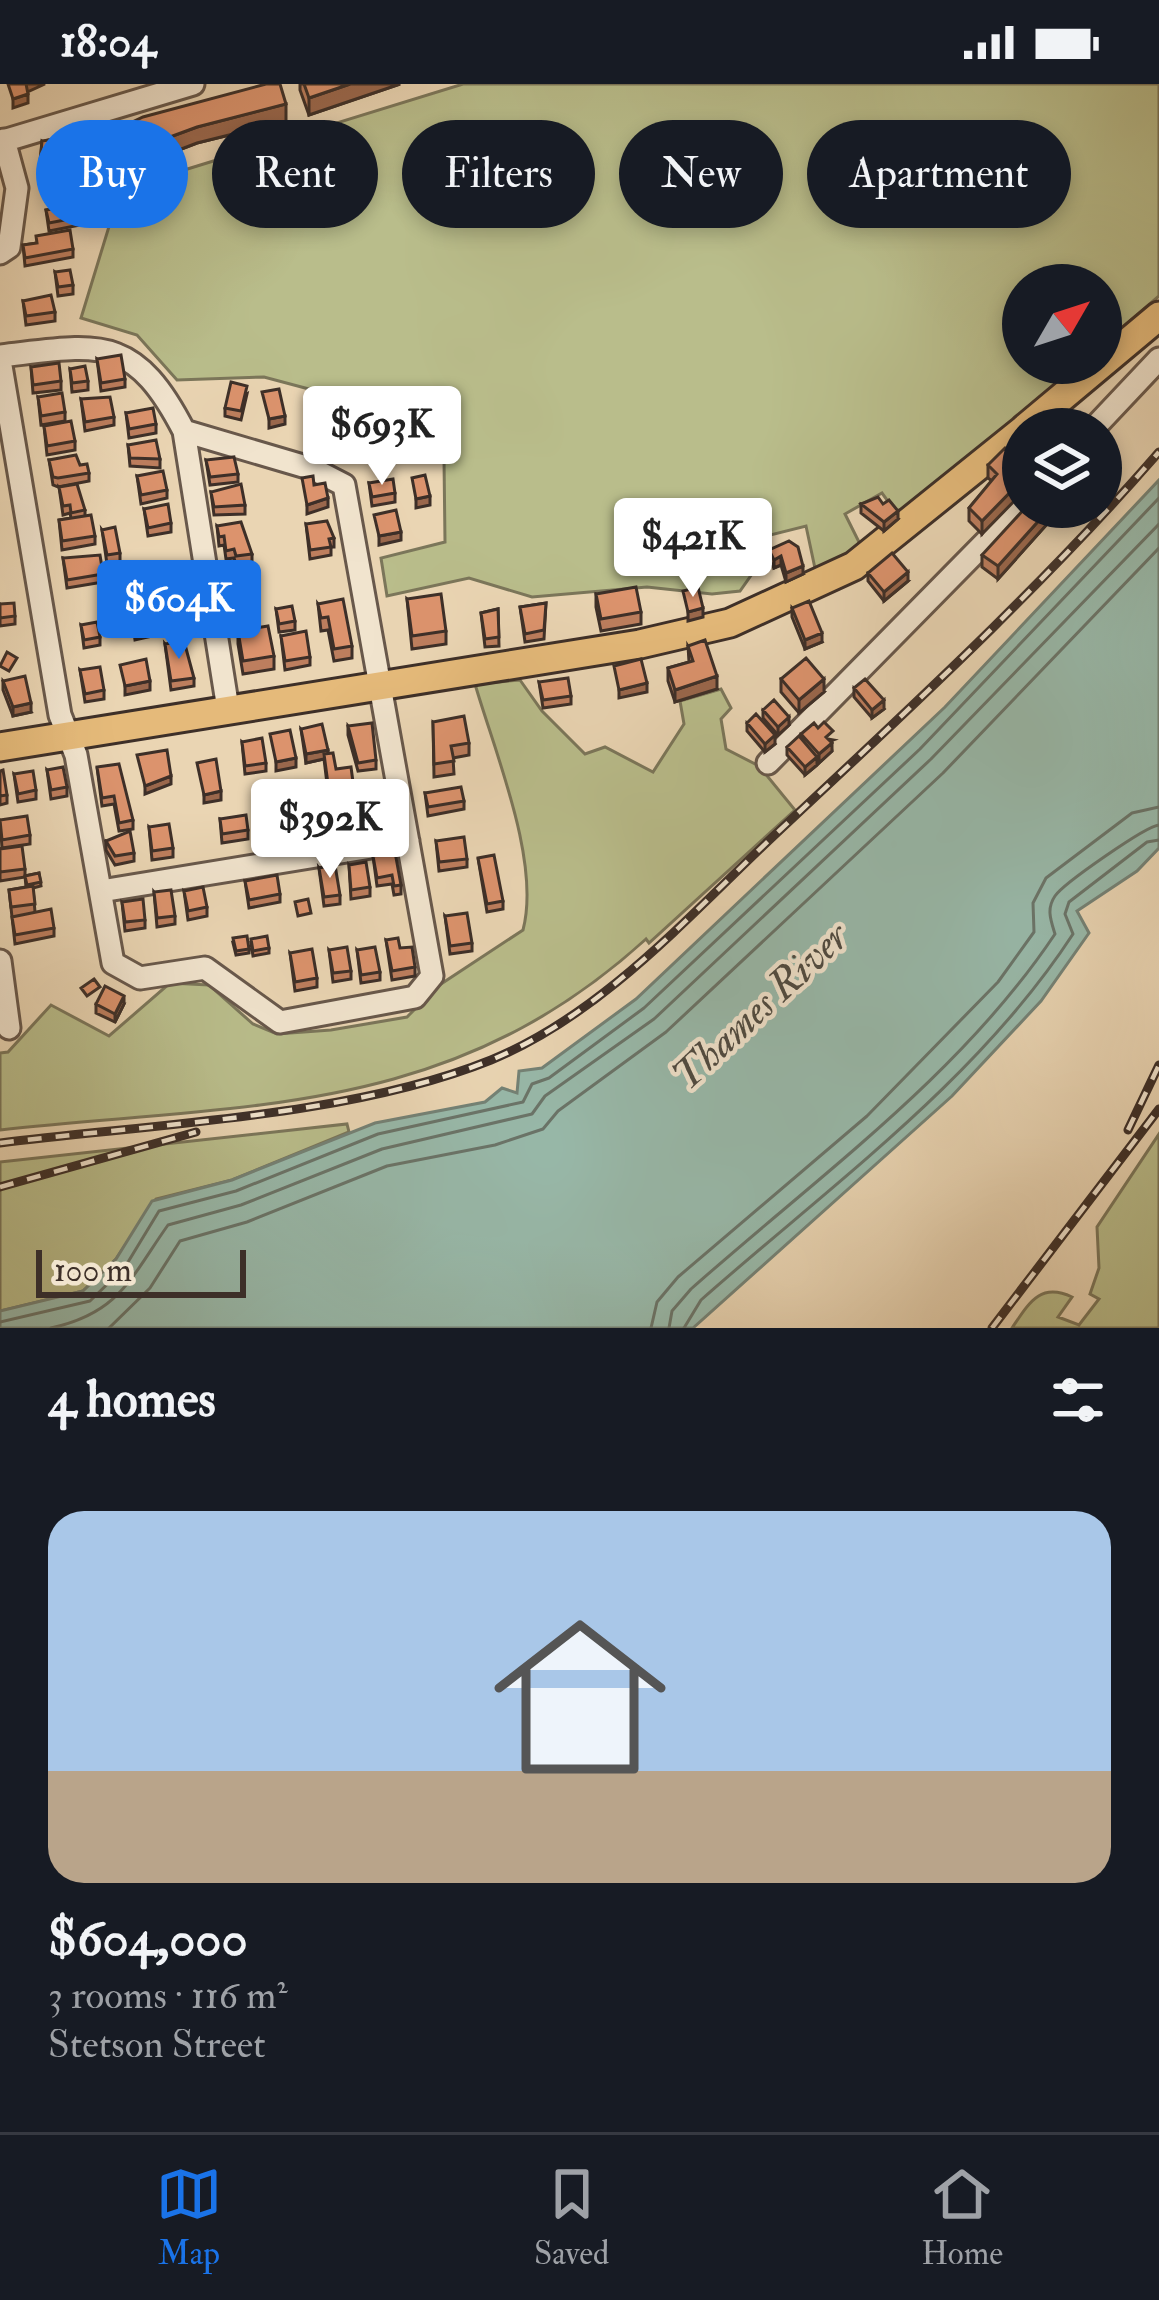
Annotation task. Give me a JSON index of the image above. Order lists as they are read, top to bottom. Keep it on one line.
{"water":["Thames River"],"scale_bar":"100 m","north":"top right","page":{"status":"18:04","chip":["Buy","Rent","Filters","New","Apartment"],"price":["$693K","$421K","$604K","$392K"],"scale":"100 m","heading":"4 homes","list":[{"name":"$604,000","note":"3 rooms · 116 m² · Stetson Street"}],"tabs":["Map","Saved","Home"]}}
